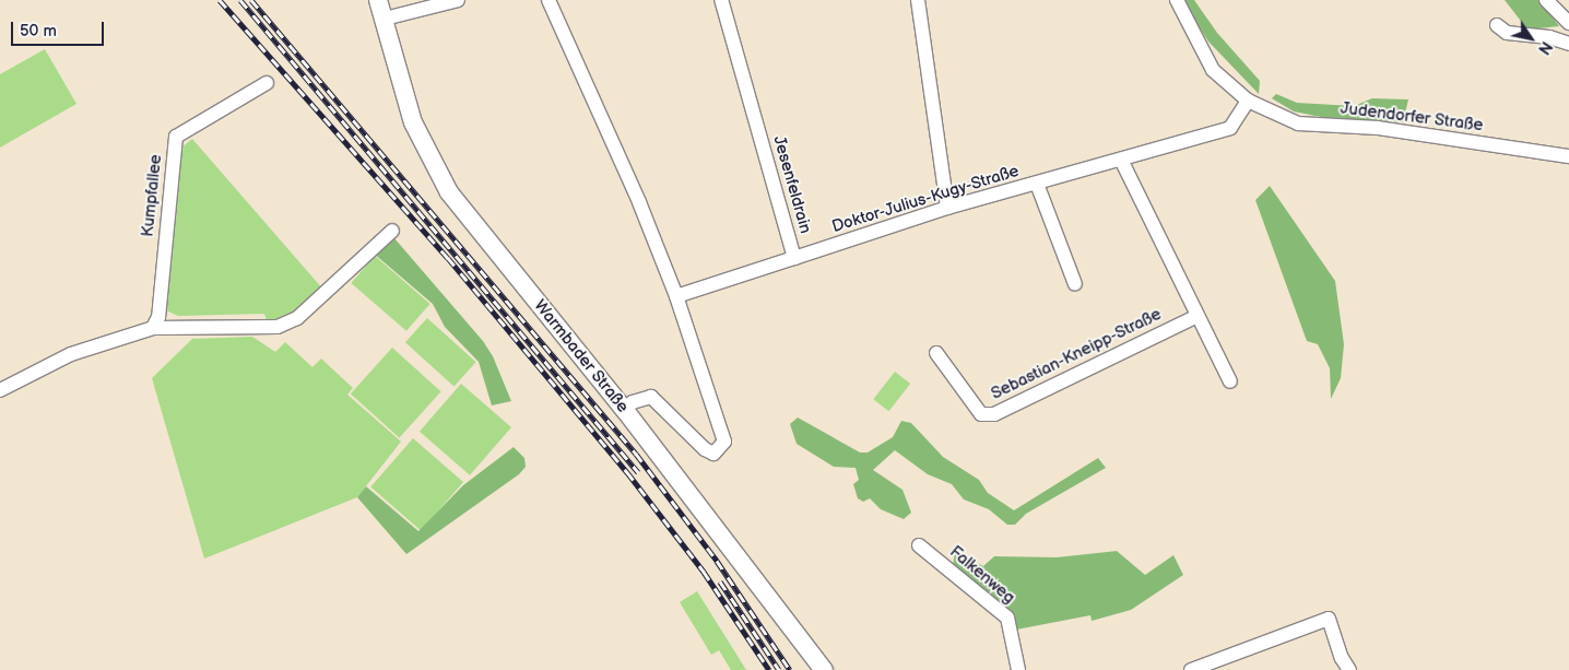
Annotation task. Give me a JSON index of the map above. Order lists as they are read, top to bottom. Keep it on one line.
{"streets":{"street":["Judendorfer Straße","Jesenfeldrain","Kumpfallee","Doktor-Julius-Kugy-Straße","Sebastian-Kneipp-Straße","Warmbader Straße","Falkenweg"]},"crossings":[["Judendorfer Straße","Doktor-Julius-Kugy-Straße"],["Jesenfeldrain","Doktor-Julius-Kugy-Straße"]],"scale_bar":"50 m","north":"bottom right"}
